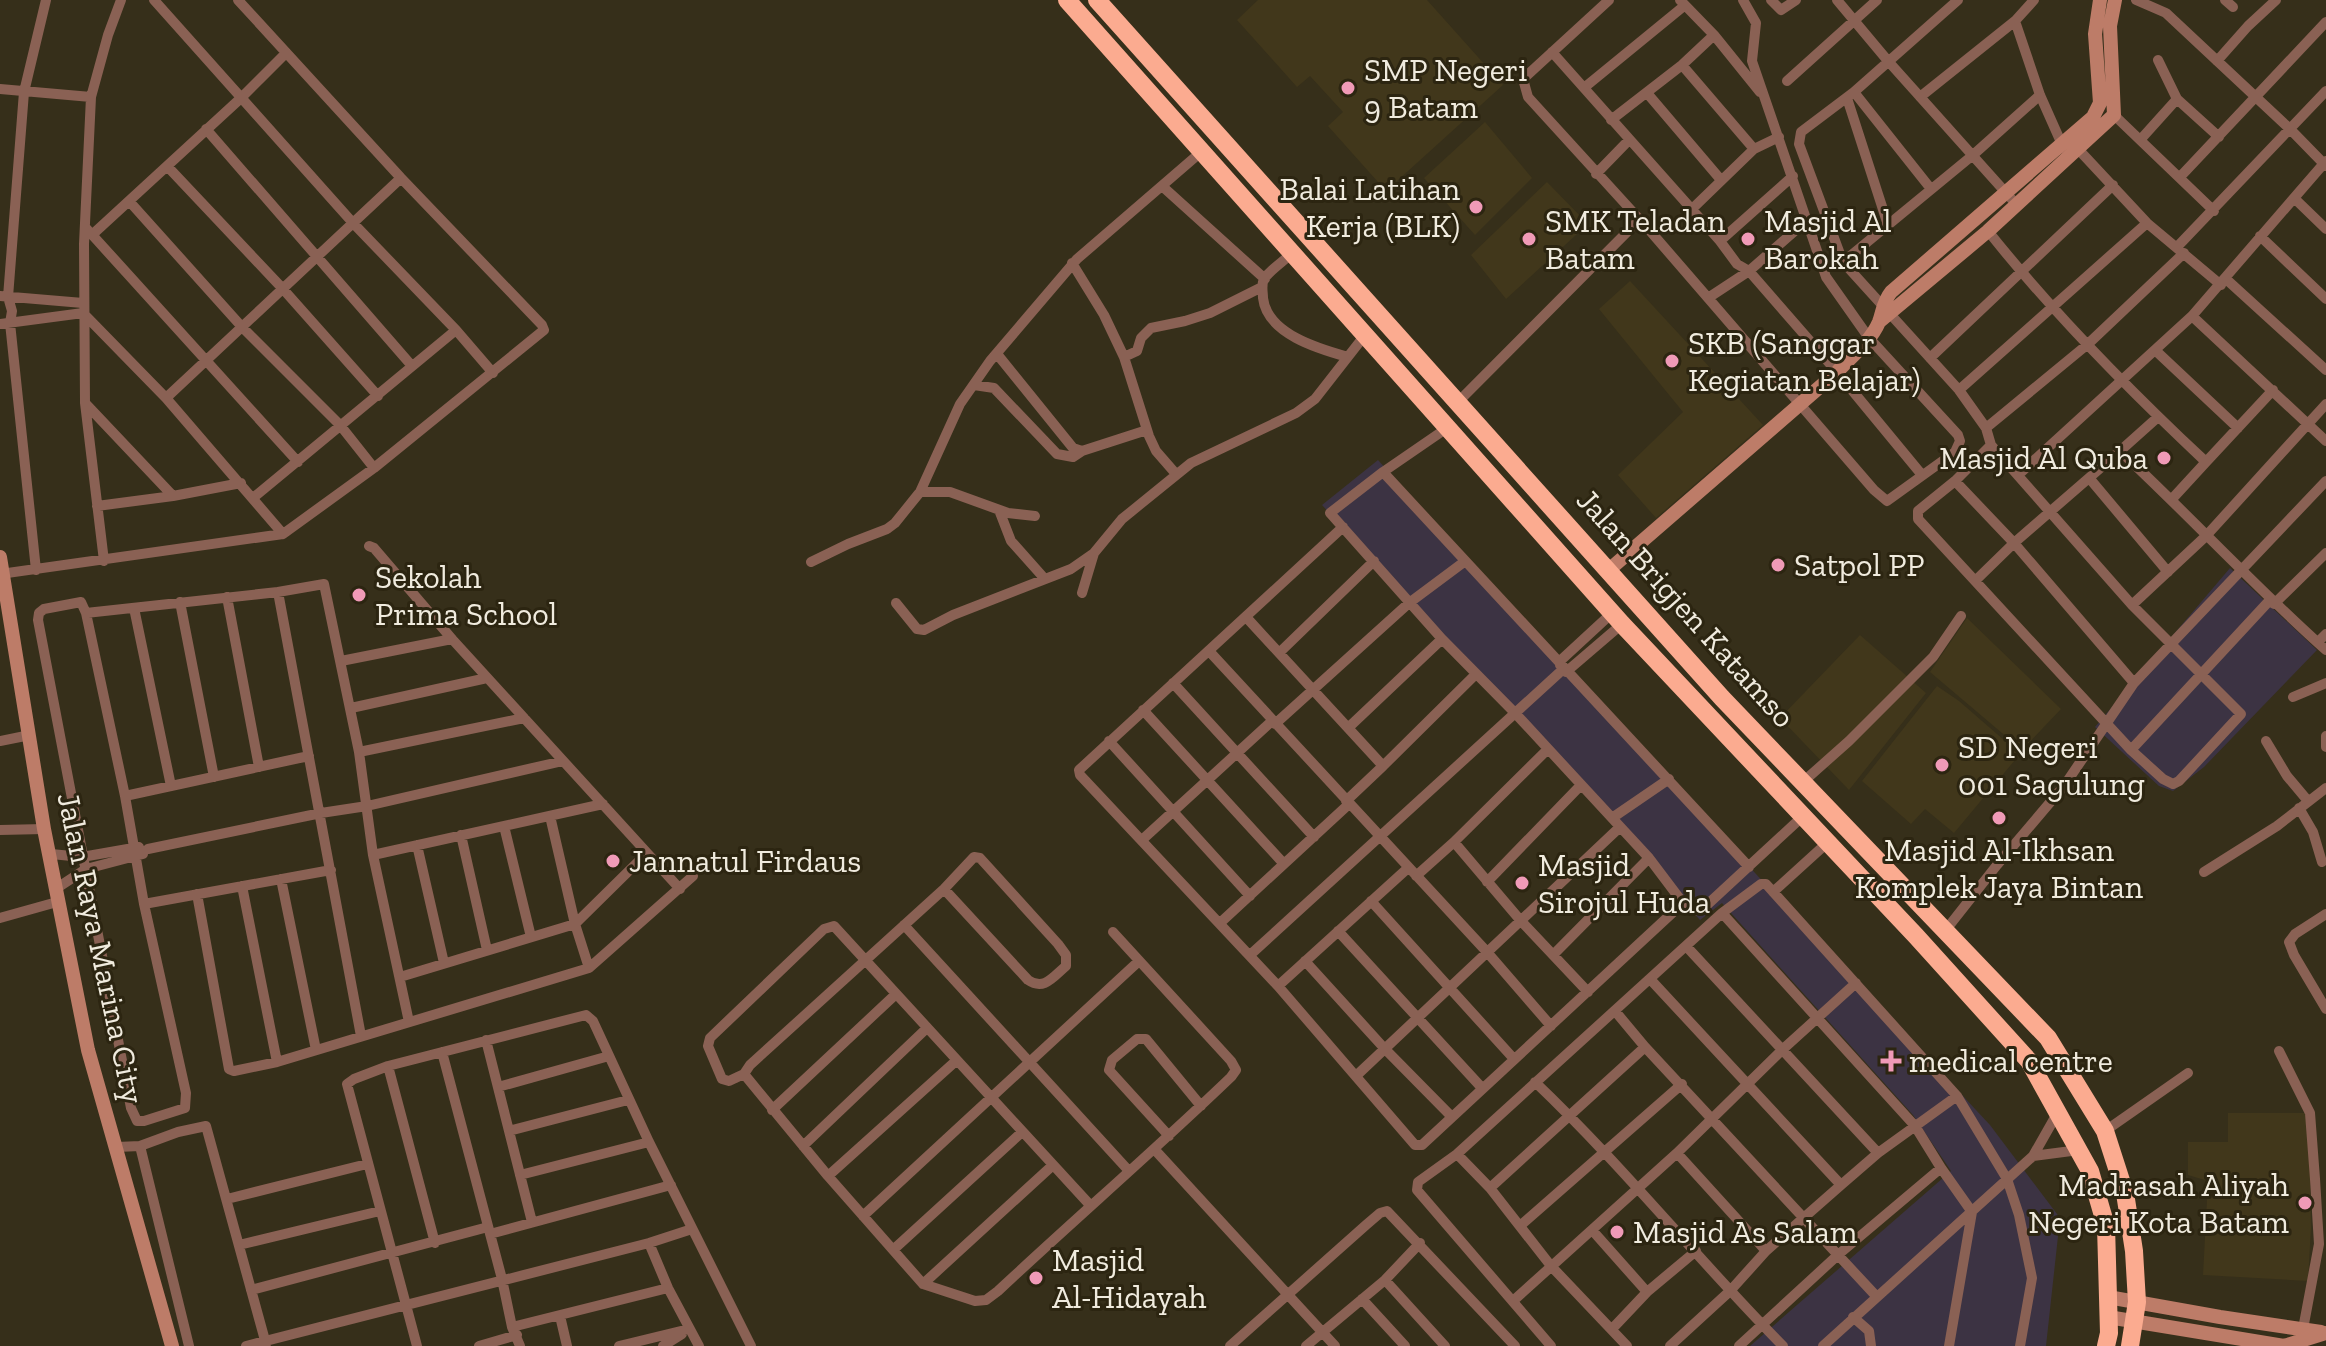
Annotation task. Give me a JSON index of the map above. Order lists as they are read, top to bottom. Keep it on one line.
{"streets":{"highway":["Jalan Brigjen Katamso"],"street":["Jalan Raya Marina City"]},"places":{"other":["SMP Negeri 9 Batam","Balai Latihan Kerja (BLK)","SMK Teladan Batam","Masjid Al Barokah","SKB (Sanggar Kegiatan Belajar)","Masjid Al Quba","Satpol PP","Sekolah Prima School","SD Negeri 001 Sagulung","Masjid Al-Ikhsan Komplek Jaya Bintan","Jannatul Firdaus","Masjid Sirojul Huda","Madrasah Aliyah Negeri Kota Batam","Masjid As Salam","Masjid Al-Hidayah"],"health":["medical centre"]}}
